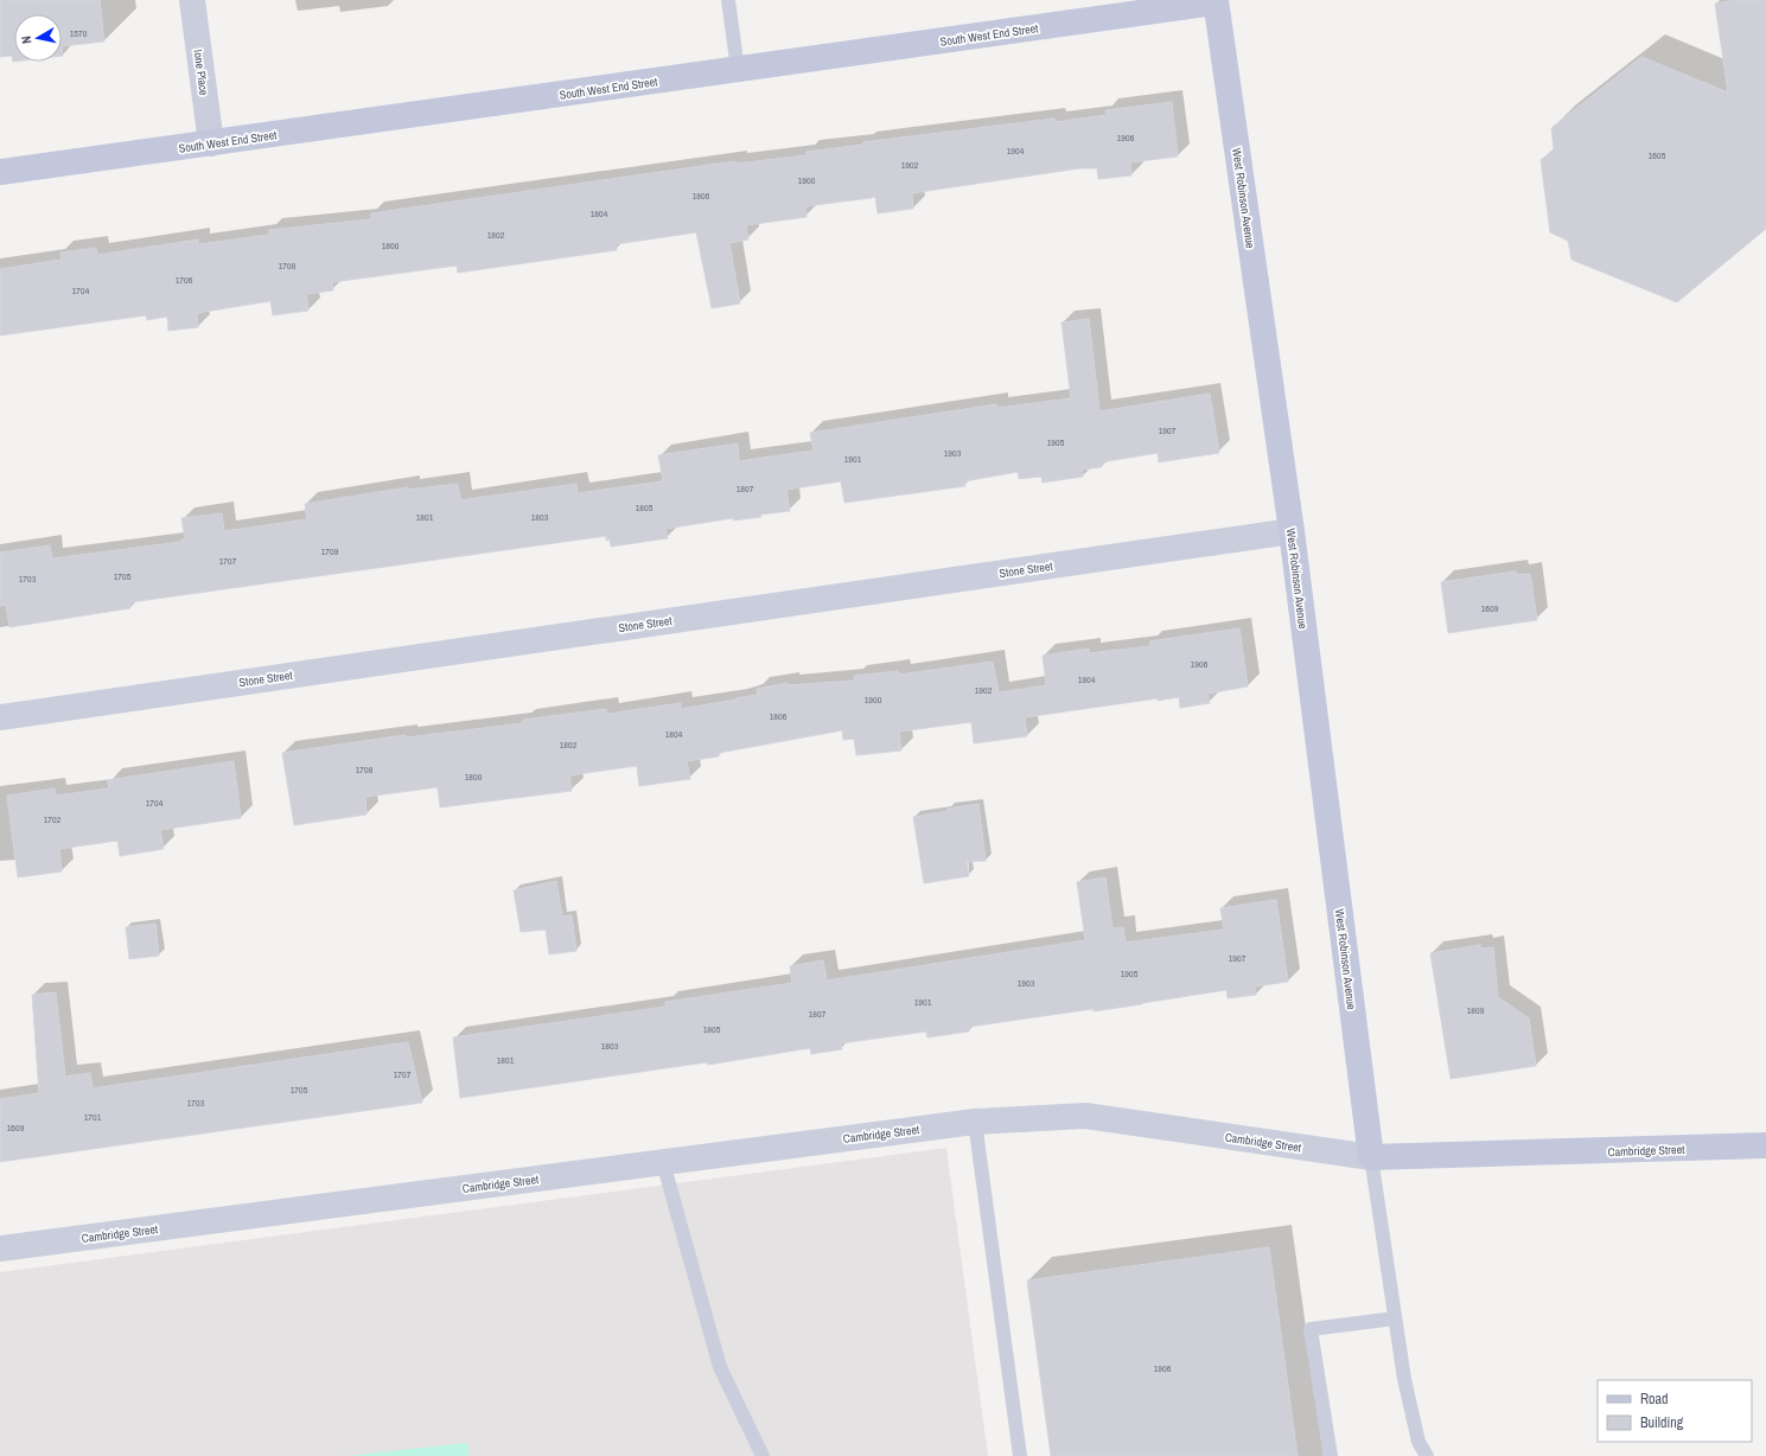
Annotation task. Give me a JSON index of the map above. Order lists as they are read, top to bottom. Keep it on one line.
{"streets":{"street":["South West End Street","Ione Place","West Robinson Avenue","Stone Street","Cambridge Street"]},"crossings":[["South West End Street","Ione Place"],["South West End Street","West Robinson Avenue"],["West Robinson Avenue","Stone Street"],["West Robinson Avenue","Cambridge Street"]],"house_numbers":["1570","1906","1904","1605","1902","1900","1806","1804","1802","1800","1708","1706","1704","1907","1905","1903","1901","1807","1805","1801","1803","1709","1707","1705","1703","1609","1906","1904","1902","1900","1806","1804","1802","1708","1800","1704","1702","1907","1905","1903","1901","1809","1807","1805","1803","1801","1707","1705","1703","1701","1609","1906"],"legend":["Road","Building"],"north":"left"}
